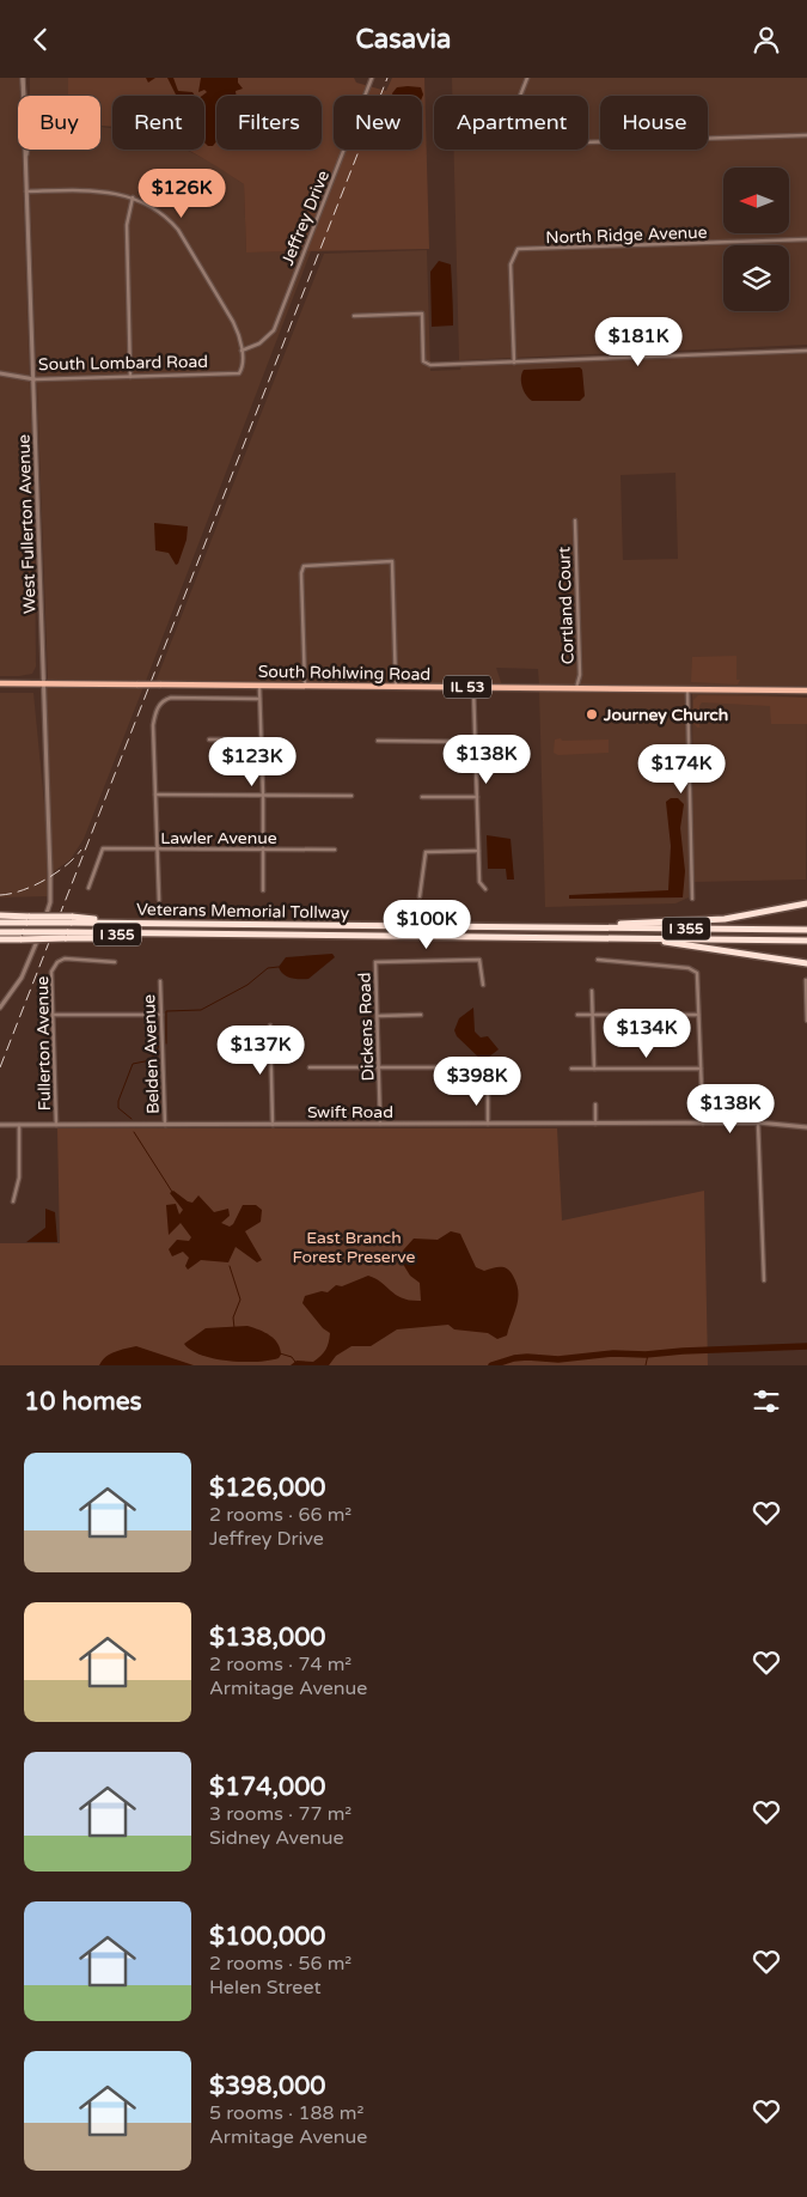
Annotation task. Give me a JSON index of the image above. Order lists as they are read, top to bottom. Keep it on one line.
{"streets":{"highway":["Veterans Memorial Tollway","I 355"],"main road":["South Rohlwing Road","IL 53"],"street":["Jeffrey Drive","North Ridge Avenue","South Lombard Road","West Fullerton Avenue","Cortland Court","Lawler Avenue","Dickens Road","Fullerton Avenue","Belden Avenue","Swift Road"]},"crossings":[["Jeffrey Drive","South Lombard Road"],["South Lombard Road","West Fullerton Avenue"],["West Fullerton Avenue","South Rohlwing Road"],["Cortland Court","South Rohlwing Road"],["South Rohlwing Road","IL 53"],["Dickens Road","Swift Road"],["Fullerton Avenue","Swift Road"],["Belden Avenue","Swift Road"]],"parks":["East Branch Forest Preserve"],"places":["Journey Church"],"north":"left","page":{"header":"Casavia","chip":["Buy","Rent","Filters","New","Apartment","House"],"price":["$126K","$181K","$138K","$123K","$174K","$100K","$134K","$137K","$398K","$138K"],"heading":"10 homes","list":[{"name":"$126,000","note":"2 rooms · 66 m² · Jeffrey Drive"},{"name":"$138,000","note":"2 rooms · 74 m² · Armitage Avenue"},{"name":"$174,000","note":"3 rooms · 77 m² · Sidney Avenue"},{"name":"$100,000","note":"2 rooms · 56 m² · Helen Street"},{"name":"$398,000","note":"5 rooms · 188 m² · Armitage Avenue"}]}}
